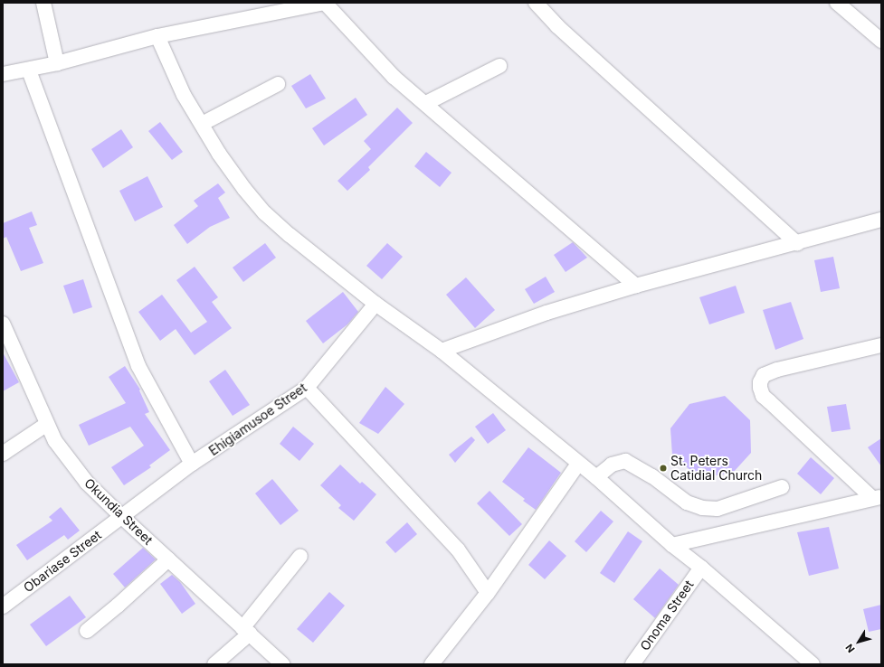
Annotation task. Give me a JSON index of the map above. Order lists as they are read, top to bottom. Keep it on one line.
{"streets":{"street":["Ehigiamusoe Street","Okundia Street","Obariase Street","Onoma Street"]},"crossings":[["Ehigiamusoe Street","Okundia Street"],["Ehigiamusoe Street","Obariase Street"],["Okundia Street","Obariase Street"]],"places":["St. Peters Catidial Church"],"north":"bottom left"}
